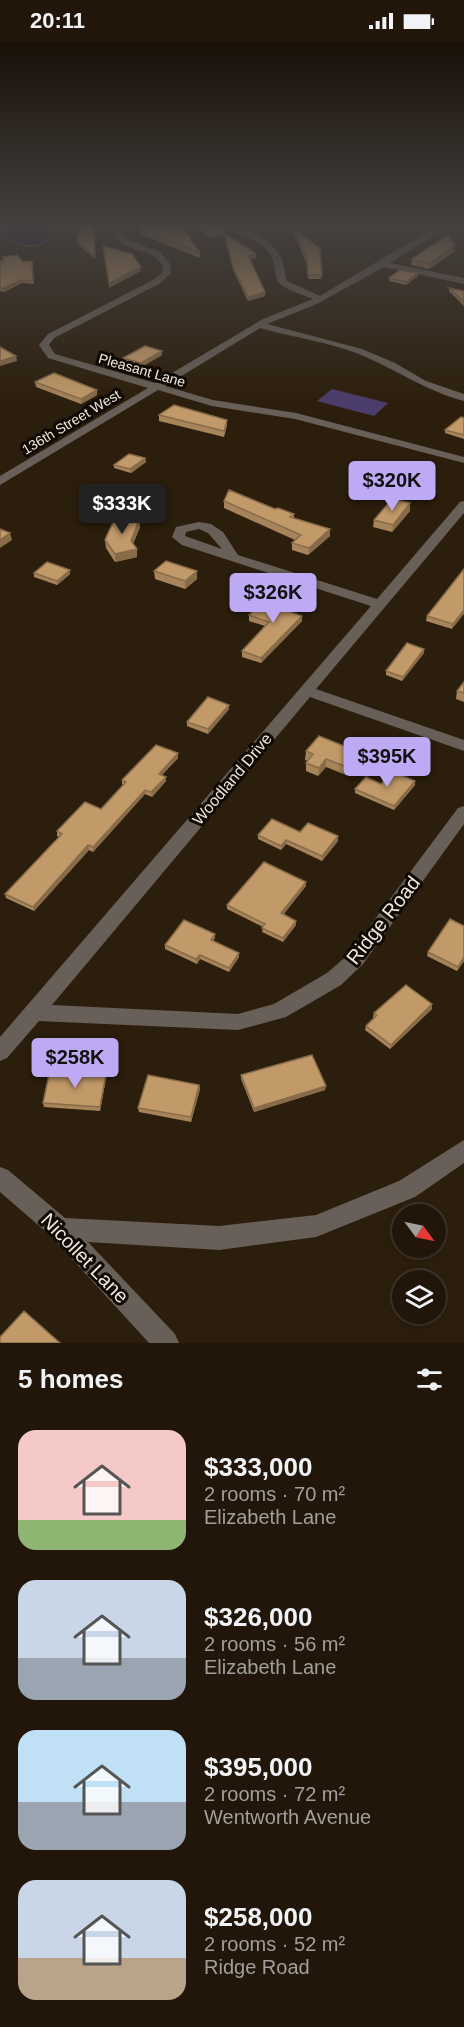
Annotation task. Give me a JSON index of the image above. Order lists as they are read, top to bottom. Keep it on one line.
{"streets":{"street":["Pleasant Lane","136th Street West","Woodland Drive","Ridge Road","Nicollet Lane"]},"crossings":[["Pleasant Lane","136th Street West"],["Woodland Drive","Ridge Road"]],"north":"bottom right","page":{"status":"20:11","price":["$320K","$333K","$326K","$395K","$258K"],"heading":"5 homes","list":[{"name":"$333,000","note":"2 rooms · 70 m² · Elizabeth Lane"},{"name":"$326,000","note":"2 rooms · 56 m² · Elizabeth Lane"},{"name":"$395,000","note":"2 rooms · 72 m² · Wentworth Avenue"},{"name":"$258,000","note":"2 rooms · 52 m² · Ridge Road"}]}}
